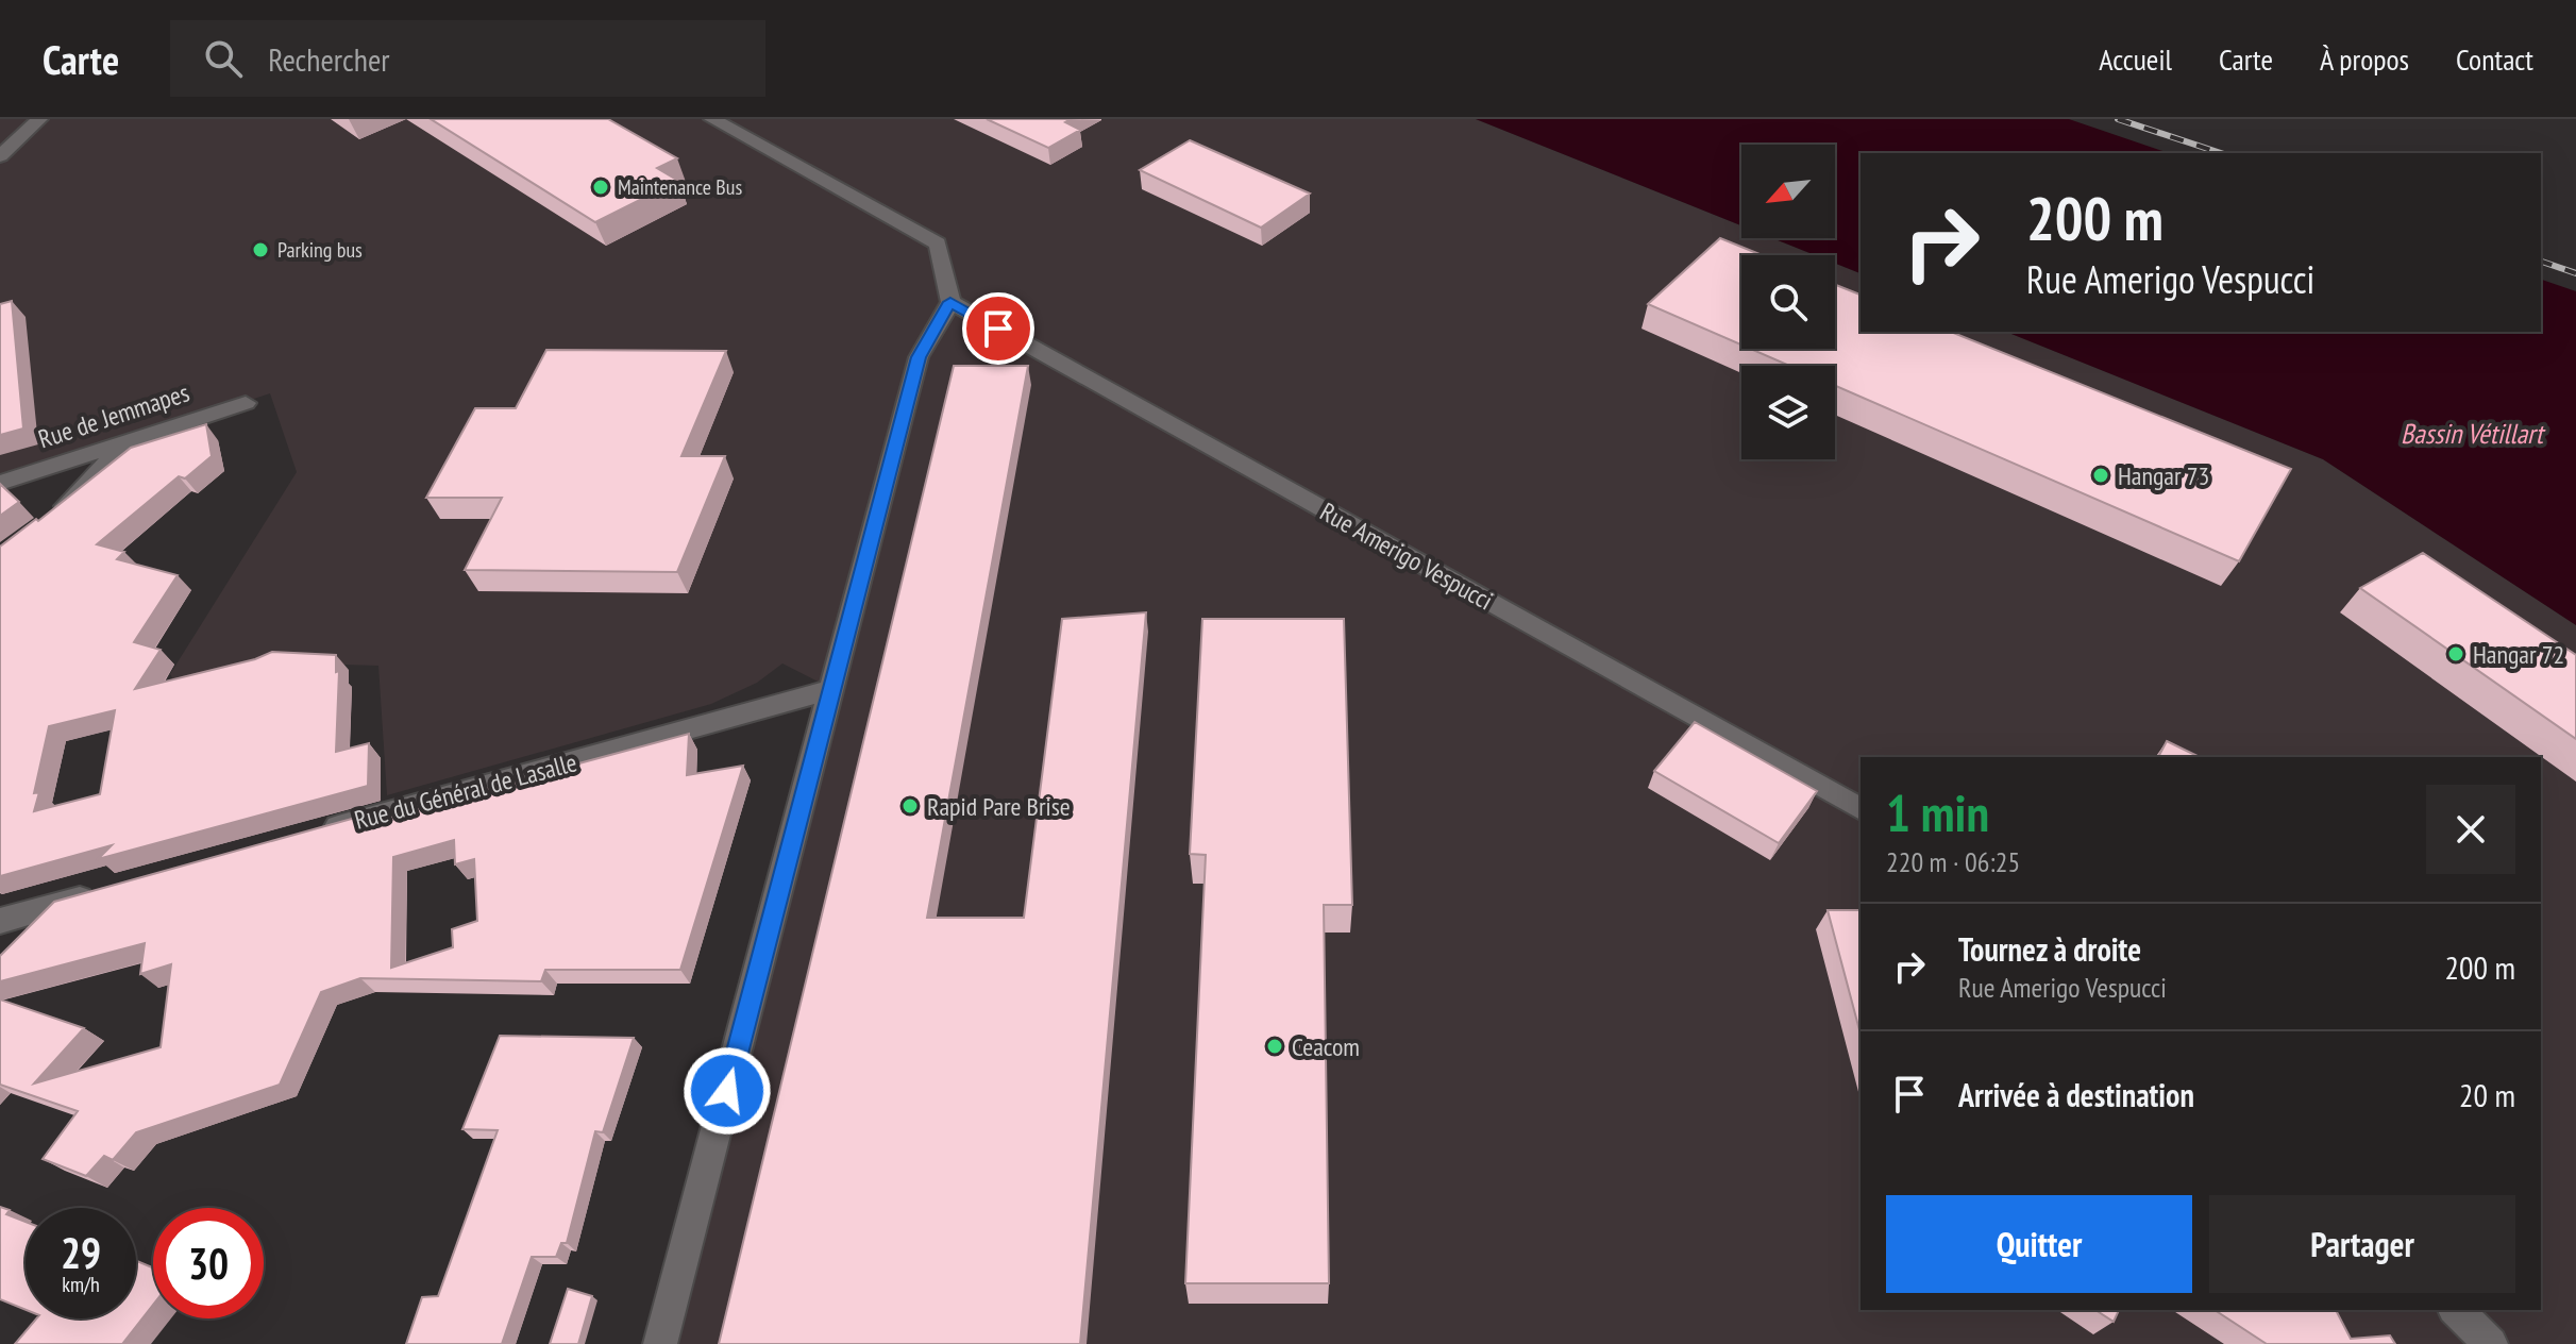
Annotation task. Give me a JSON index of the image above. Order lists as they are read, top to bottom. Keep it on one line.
{"streets":{"street":["Rue de Jemmapes","Rue Amerigo Vespucci","Rue du Général de Lasalle"]},"water":["Bassin Vétillart"],"places":["Maintenance Bus","Parking bus","Hangar 73","Hangar 72","Rapid Pare Brise","Ceacom"],"north":"bottom left","page":{"header":"Carte","search":"Rechercher","nav":["Accueil","Carte","À propos","Contact"],"turn":["200 m","Rue Amerigo Vespucci"],"heading":["1 min","220 m · 06:25"],"list":[{"name":"Tournez à droite","note":"Rue Amerigo Vespucci","value":"200 m"},{"name":"Arrivée à destination","value":"20 m"}],"buttons":["Quitter","Partager"],"speed":"29 km/h","limit":"30"}}
